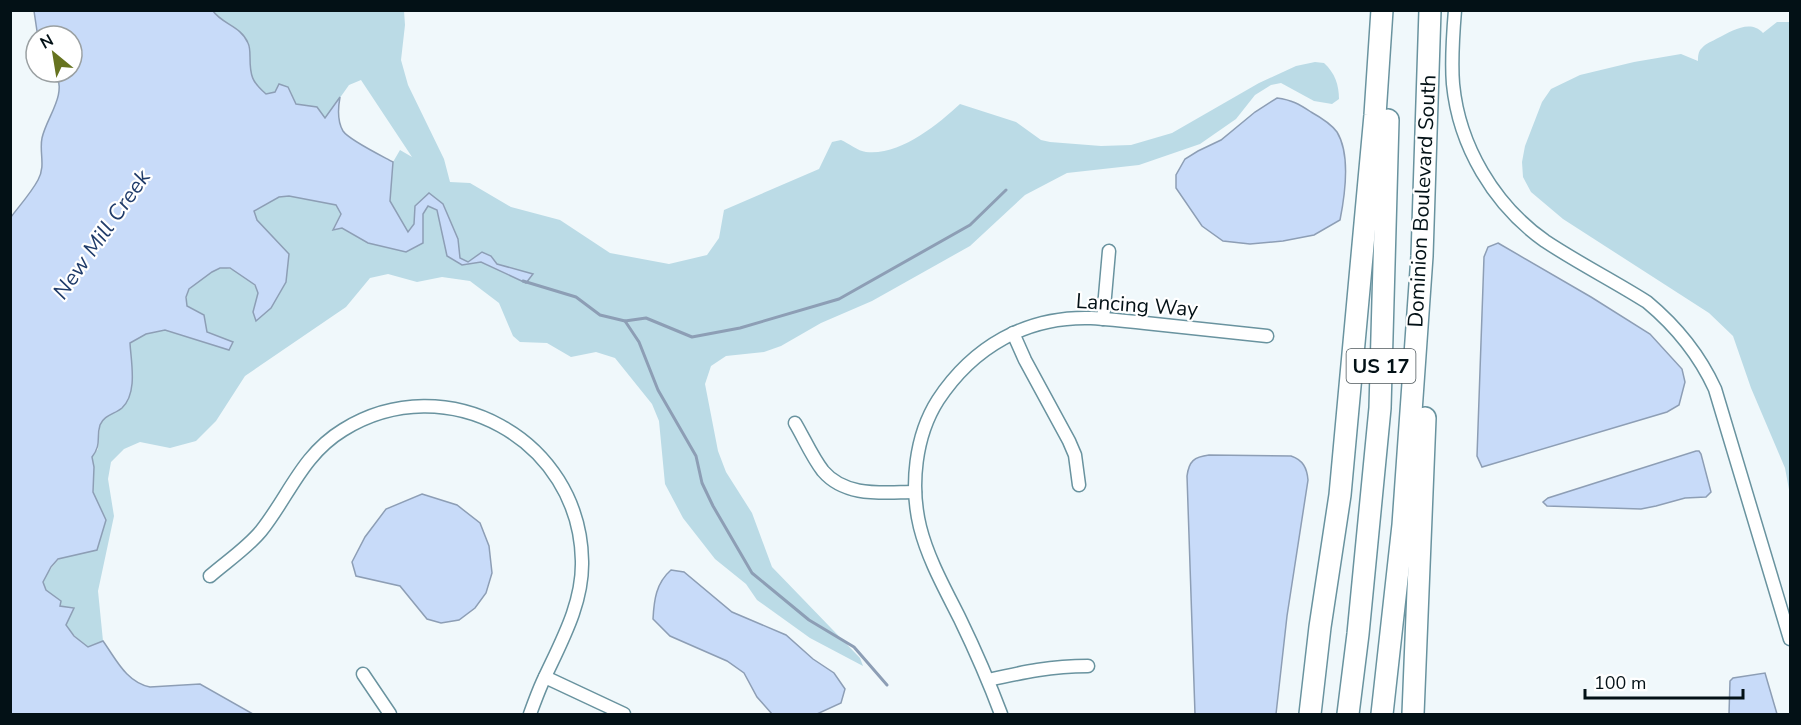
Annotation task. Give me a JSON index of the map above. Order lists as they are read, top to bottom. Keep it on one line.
{"streets":{"highway":["Dominion Boulevard South","US 17"],"street":["Lancing Way"]},"water":["New Mill Creek"],"scale_bar":"100 m","north":"top left"}
